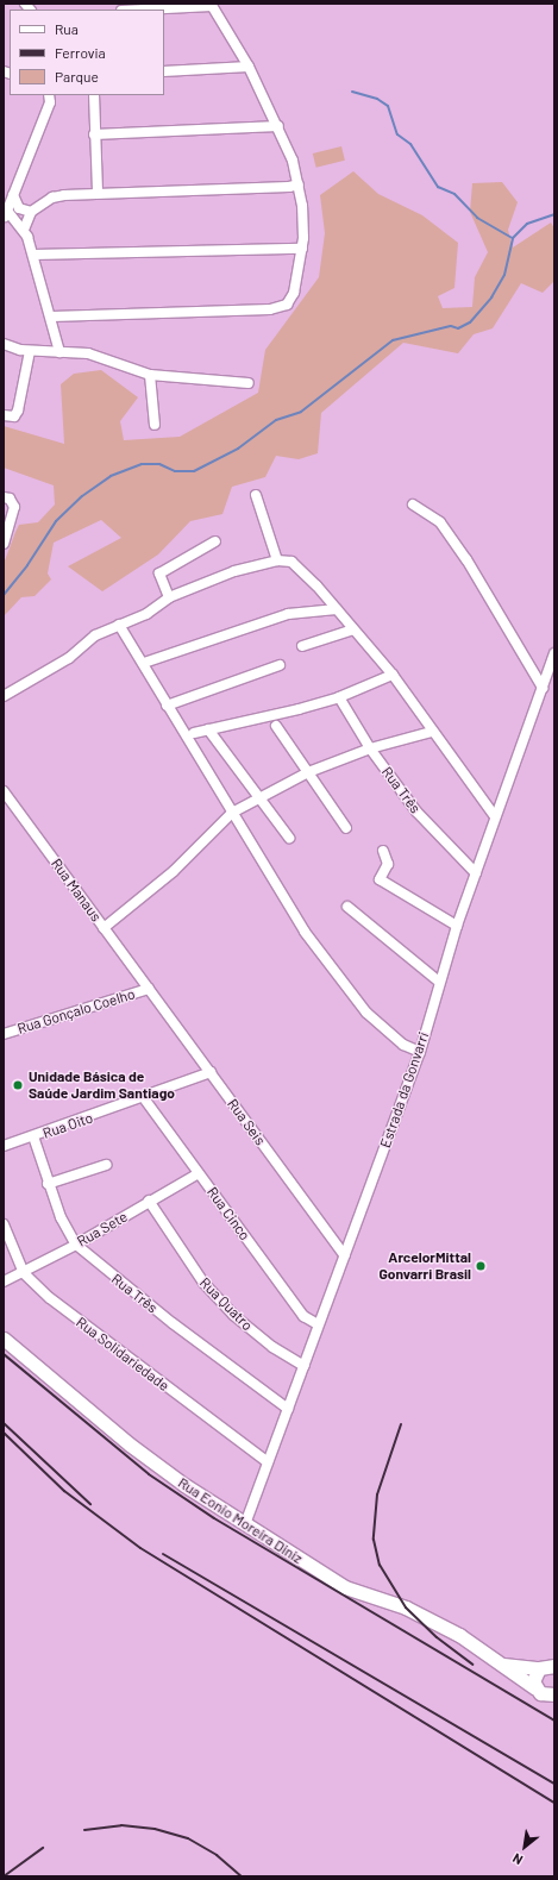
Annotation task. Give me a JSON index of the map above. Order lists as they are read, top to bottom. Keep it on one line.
{"streets":{"main road":["Rua Eonio Moreira Diniz"],"street":["Rua Três","Rua Manaus","Rua Gonçalo Coelho","Estrada da Gonvarri","Rua Seis","Rua Oito","Rua Cinco","Rua Sete","Rua Quatro","Rua Solidariedade"]},"crossings":[["Rua Três","Estrada da Gonvarri"],["Rua Três","Rua Oito"],["Rua Três","Rua Sete"],["Rua Manaus","Rua Gonçalo Coelho"],["Rua Manaus","Rua Seis"],["Rua Gonçalo Coelho","Rua Seis"],["Estrada da Gonvarri","Rua Seis"],["Estrada da Gonvarri","Rua Cinco"],["Estrada da Gonvarri","Rua Quatro"],["Estrada da Gonvarri","Rua Solidariedade"],["Estrada da Gonvarri","Rua Eonio Moreira Diniz"],["Rua Seis","Rua Oito"],["Rua Oito","Rua Cinco"],["Rua Cinco","Rua Sete"],["Rua Sete","Rua Quatro"],["Rua Sete","Rua Solidariedade"]],"places":["Unidade Básica de Saúde Jardim Santiago","ArcelorMittal Gonvarri Brasil"],"legend":["Rua","Ferrovia","Parque"],"north":"bottom left"}
